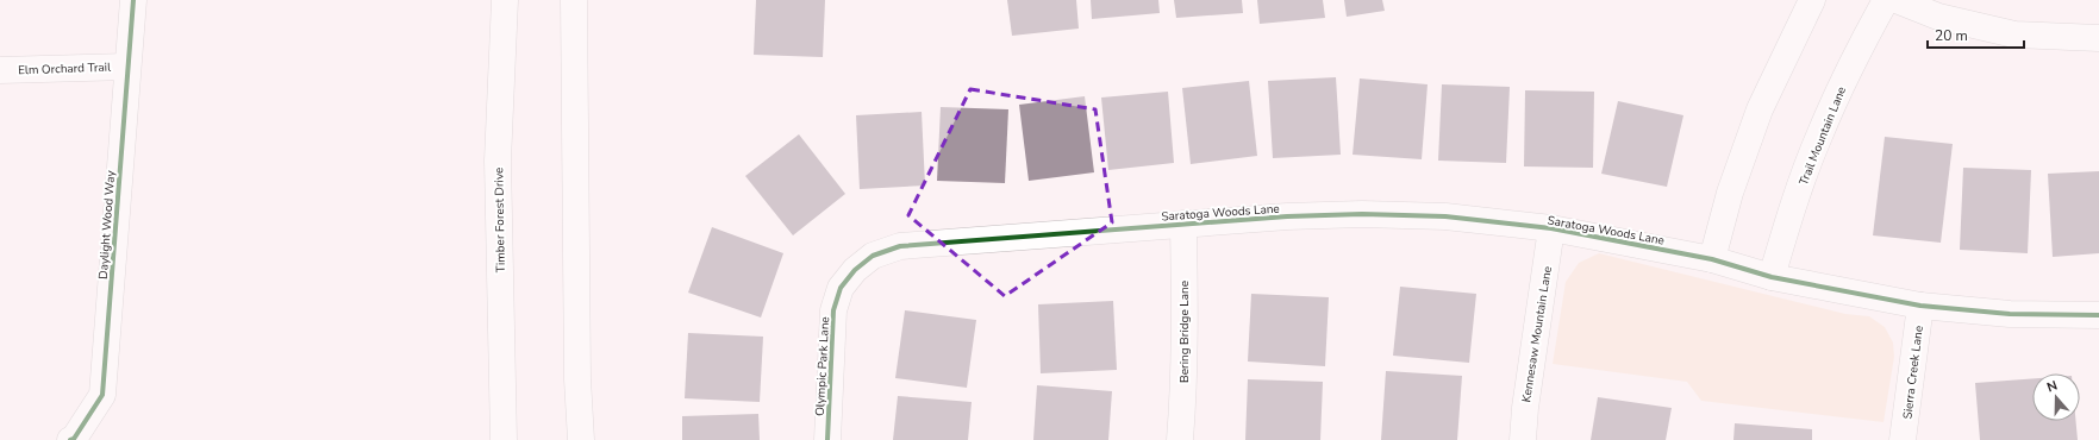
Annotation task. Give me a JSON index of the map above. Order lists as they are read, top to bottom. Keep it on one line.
{"streets":{"street":["Elm Orchard Trail","Trail Mountain Lane","Saratoga Woods Lane","Timber Forest Drive","Daylight Wood Way","Bering Bridge Lane","Kennesaw Mountain Lane","Olympic Park Lane","Sierra Creek Lane"]},"crossings":[["Elm Orchard Trail","Daylight Wood Way"],["Trail Mountain Lane","Saratoga Woods Lane"],["Saratoga Woods Lane","Bering Bridge Lane"],["Saratoga Woods Lane","Kennesaw Mountain Lane"],["Saratoga Woods Lane","Olympic Park Lane"],["Saratoga Woods Lane","Sierra Creek Lane"]],"scale_bar":"20 m","north":"top"}
